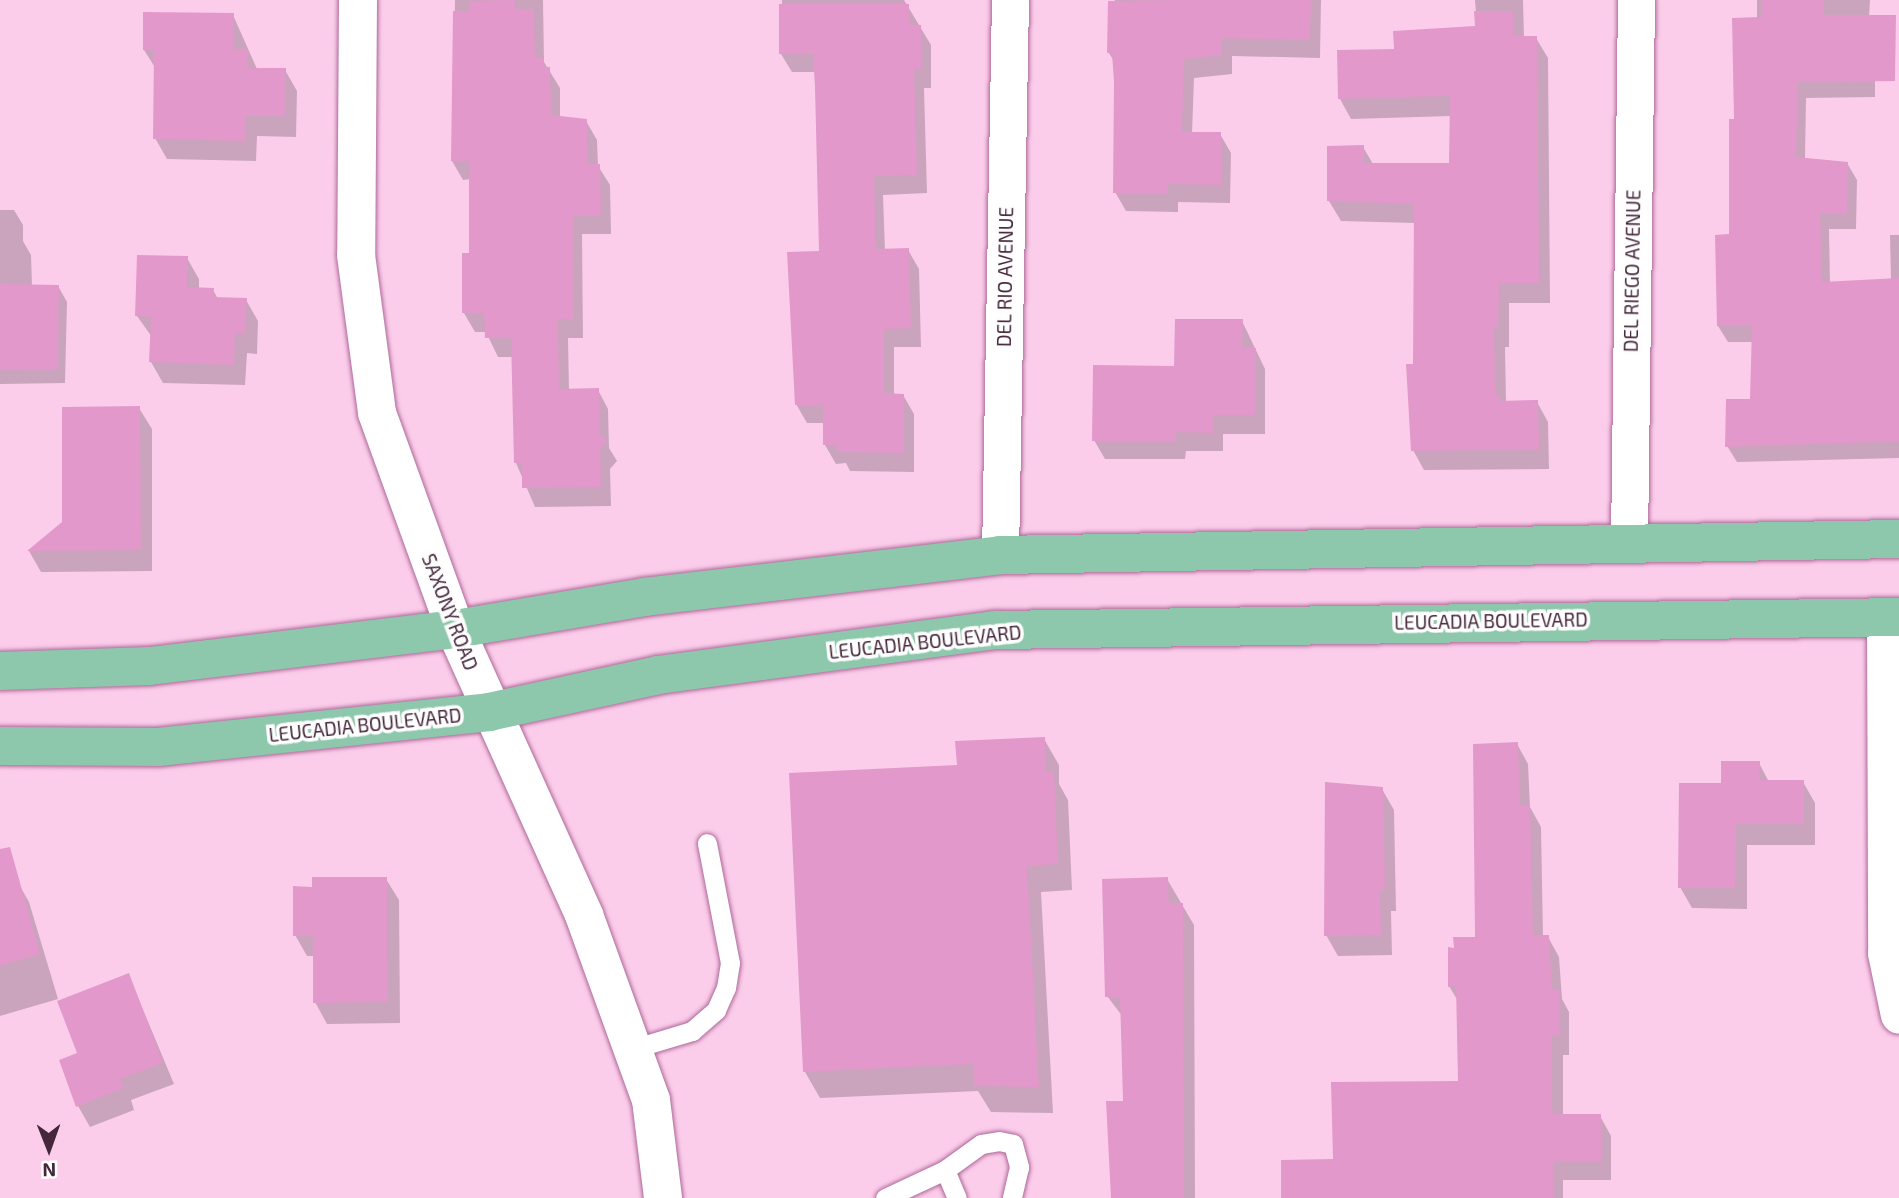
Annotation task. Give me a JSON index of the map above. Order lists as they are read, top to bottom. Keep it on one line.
{"streets":{"main road":["LEUCADIA BOULEVARD"],"street":["DEL RIEGO AVENUE","DEL RIO AVENUE","SAXONY ROAD"]},"crossings":[["SAXONY ROAD","LEUCADIA BOULEVARD"]],"north":"bottom"}
